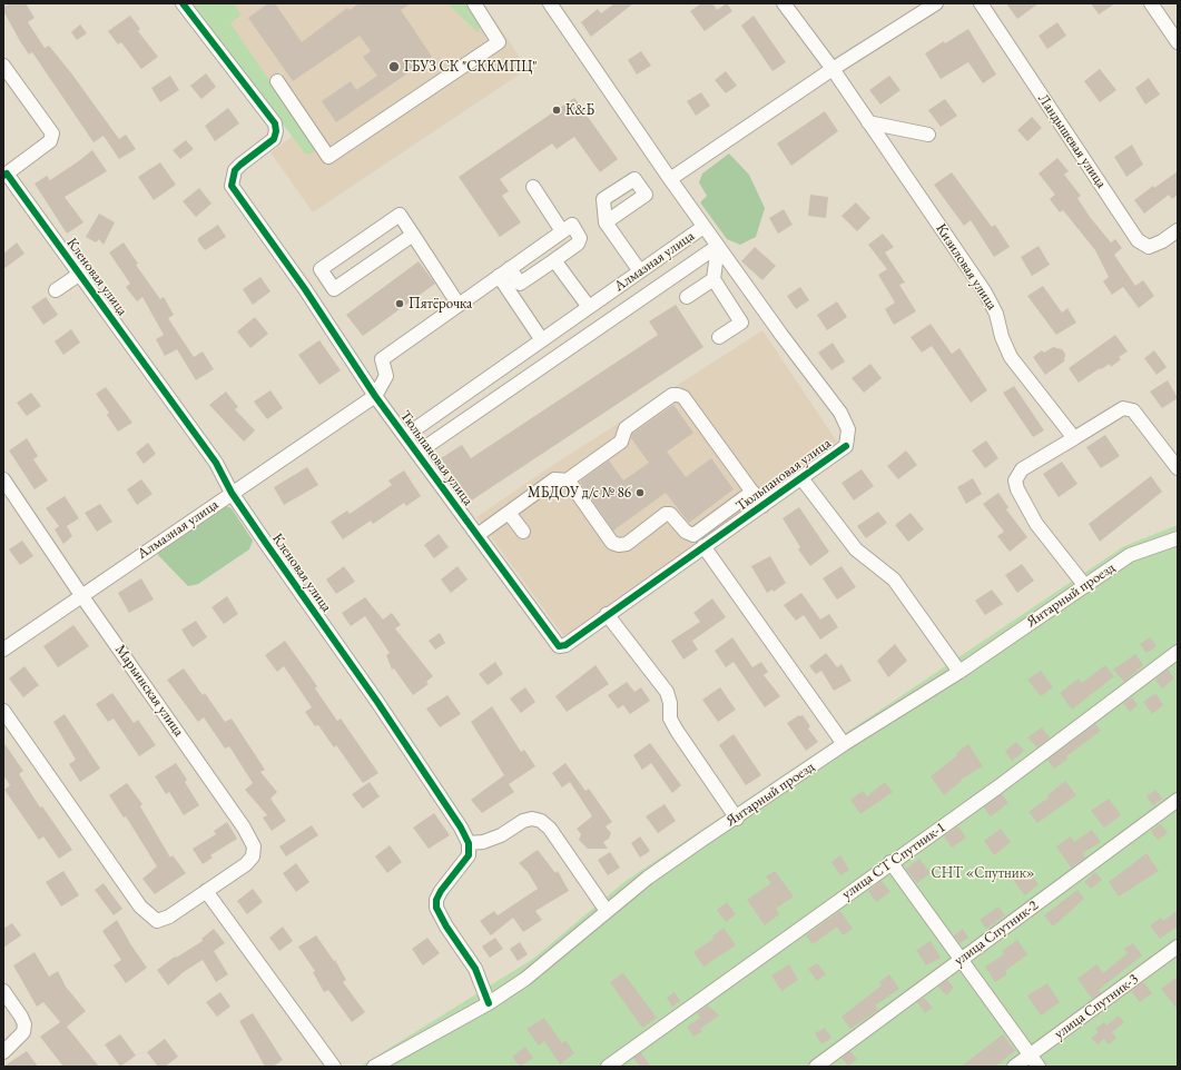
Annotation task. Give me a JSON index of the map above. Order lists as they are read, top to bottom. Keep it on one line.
{"streets":{"street":["Ландышевая улица","Алмазная улица","Кизиловая улица","Кленовая улица","Тюльпановая улица","Янтарный проезд","Марьинская улица","улица СТ Спутник-1","улица Спутник-2","улица Спутник-3"]},"crossings":[["Алмазная улица","Кленовая улица"],["Алмазная улица","Тюльпановая улица"],["Алмазная улица","Марьинская улица"],["Тюльпановая улица","Янтарный проезд"]],"parks":["СНТ «Спутник»"],"places":["ГБУЗ СК \"СККМПЦ\"","К&Б","Пятёрочка","МБДОУ д/с № 86"]}
